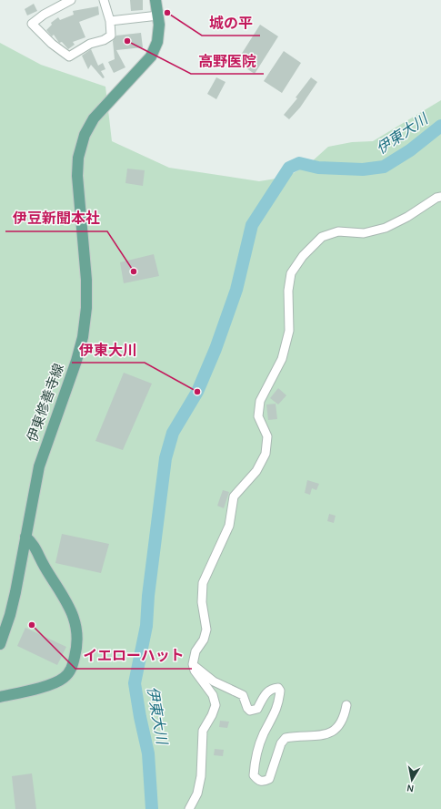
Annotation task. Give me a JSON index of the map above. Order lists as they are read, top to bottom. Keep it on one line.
{"streets":{"main road":["伊東修善寺線"]},"water":["伊東大川"],"places":["城の平","高野医院","伊豆新聞本社","伊東大川","イエローハット"],"north":"bottom"}
